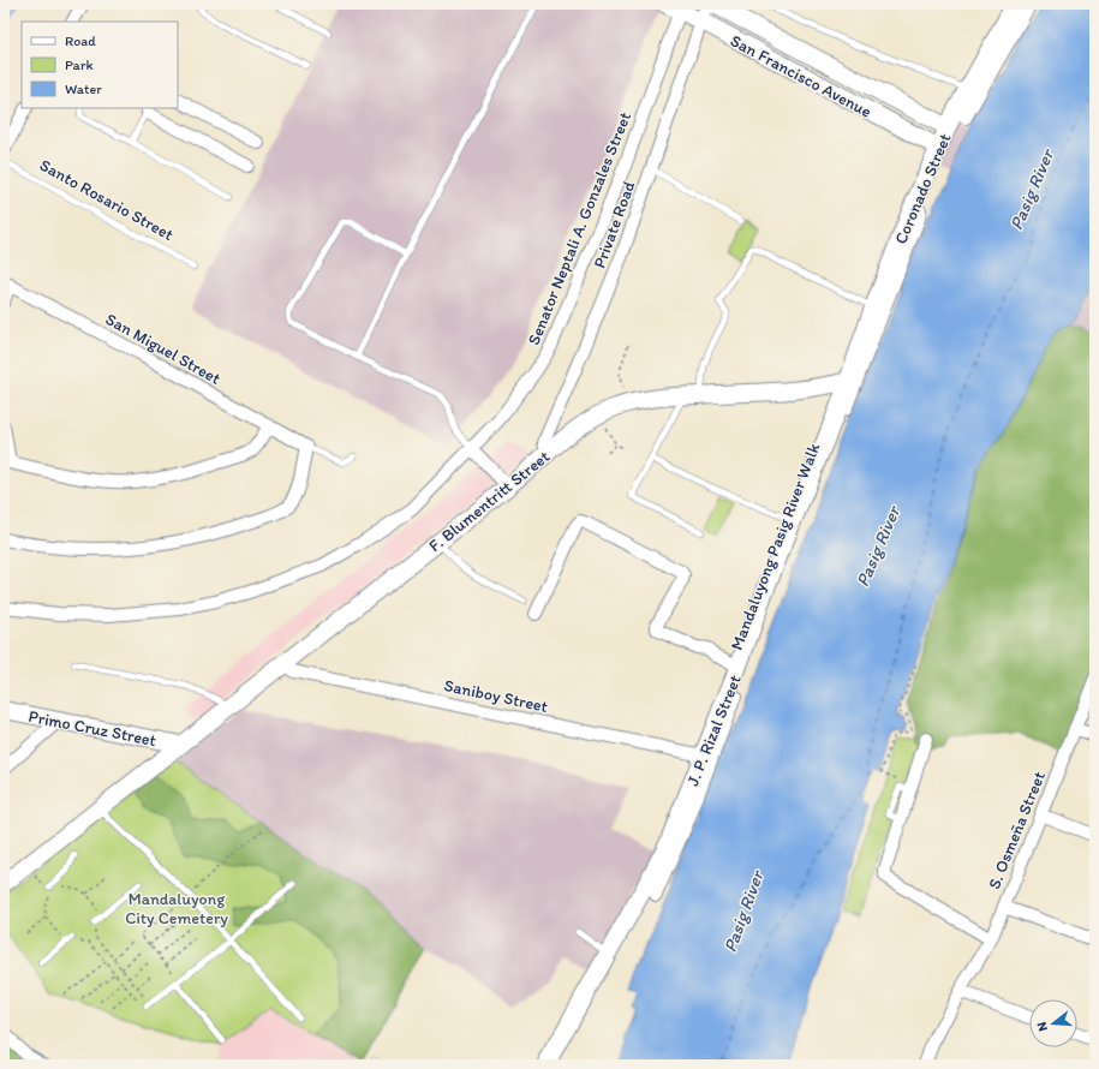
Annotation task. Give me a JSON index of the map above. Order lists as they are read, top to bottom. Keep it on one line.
{"streets":{"street":["San Francisco Avenue","Coronado Street","Private Road","Senator Neptali A. Gonzales Street","San Miguel Street","F. Blumentritt Street","Mandaluyong Pasig River Walk","Saniboy Street","Primo Cruz Street","J. P. Rizal Street","S. Osmeña Street"],"lane":["Santo Rosario Street"]},"crossings":[["San Francisco Avenue","Coronado Street"],["San Francisco Avenue","Private Road"],["San Francisco Avenue","Senator Neptali A. Gonzales Street"],["Coronado Street","F. Blumentritt Street"],["Coronado Street","J. P. Rizal Street"],["Private Road","F. Blumentritt Street"],["F. Blumentritt Street","Saniboy Street"],["F. Blumentritt Street","Primo Cruz Street"],["F. Blumentritt Street","J. P. Rizal Street"],["Saniboy Street","J. P. Rizal Street"]],"water":["Pasig River"],"parks":["Mandaluyong City Cemetery"],"legend":["Road","Park","Water"],"north":"left"}
